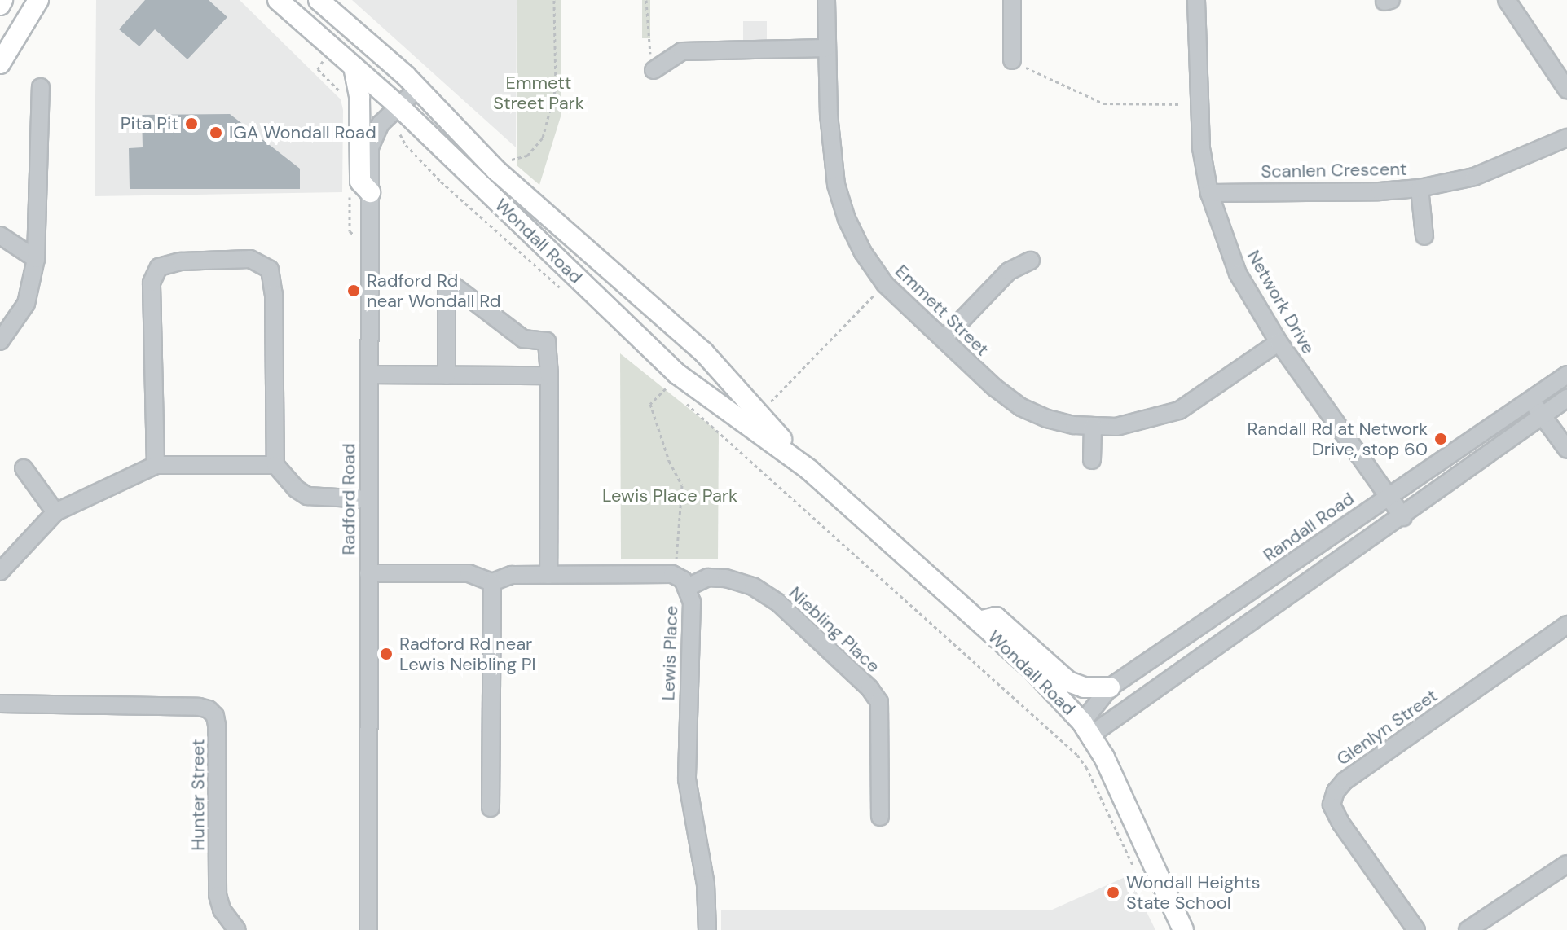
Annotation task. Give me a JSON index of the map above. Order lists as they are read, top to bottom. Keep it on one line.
{"streets":{"main road":["Wondall Road"],"street":["Scanlen Crescent","Network Drive","Emmett Street","Radford Road","Randall Road","Niebling Place","Lewis Place","Glenlyn Street","Hunter Street"]},"crossings":[["Scanlen Crescent","Network Drive"],["Wondall Road","Radford Road"],["Wondall Road","Randall Road"],["Network Drive","Emmett Street"],["Network Drive","Randall Road"],["Niebling Place","Lewis Place"]],"parks":["Emmett Street Park","Lewis Place Park"],"places":["Pita Pit","IGA Wondall Road","Radford Rd near Wondall Rd","Randall Rd at Network Drive, stop 60","Radford Rd near Lewis Neibling Pl","Wondall Heights State School"]}
